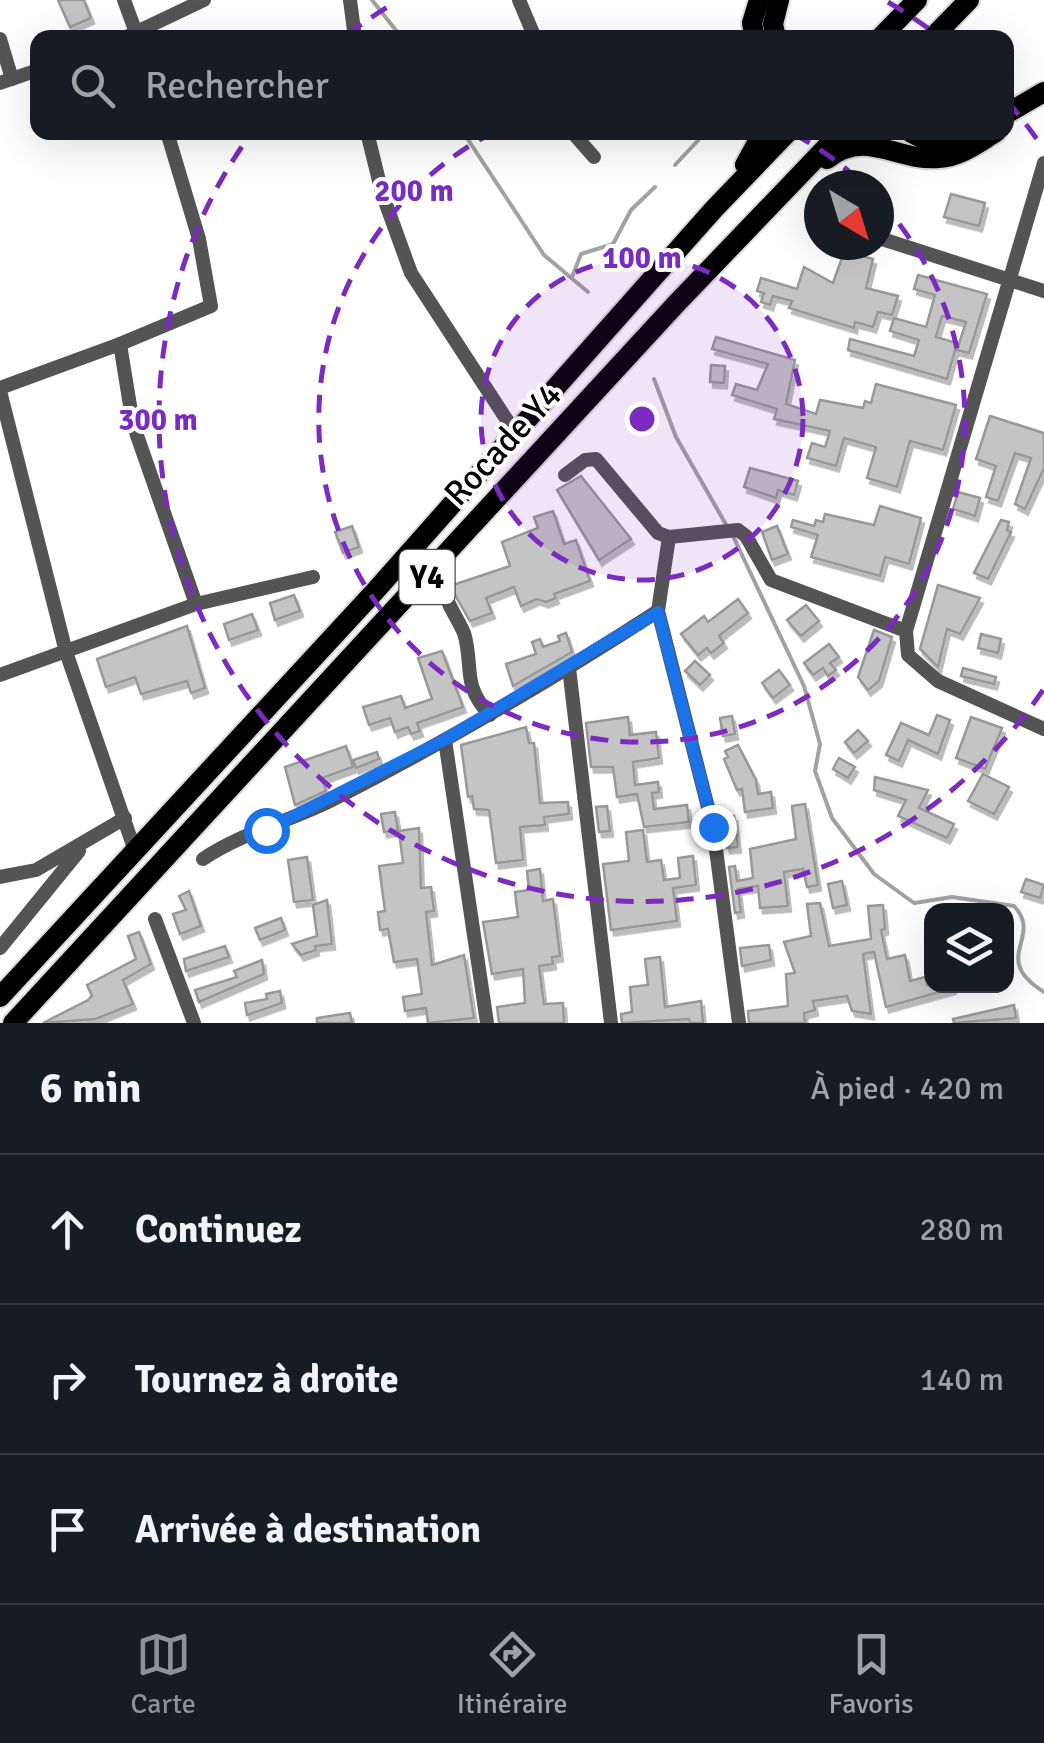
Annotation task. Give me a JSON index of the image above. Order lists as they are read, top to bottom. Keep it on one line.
{"streets":{"highway":["Rocade Y4","Y4"]},"north":"bottom right","page":{"search":"Rechercher","heading":["6 min","À pied · 420 m"],"list":[["Continuez","280 m"],["Tournez à droite","140 m"],"Arrivée à destination"],"nav":["Carte","Itinéraire","Favoris"]},"rings":["200 m","100 m","300 m"]}
